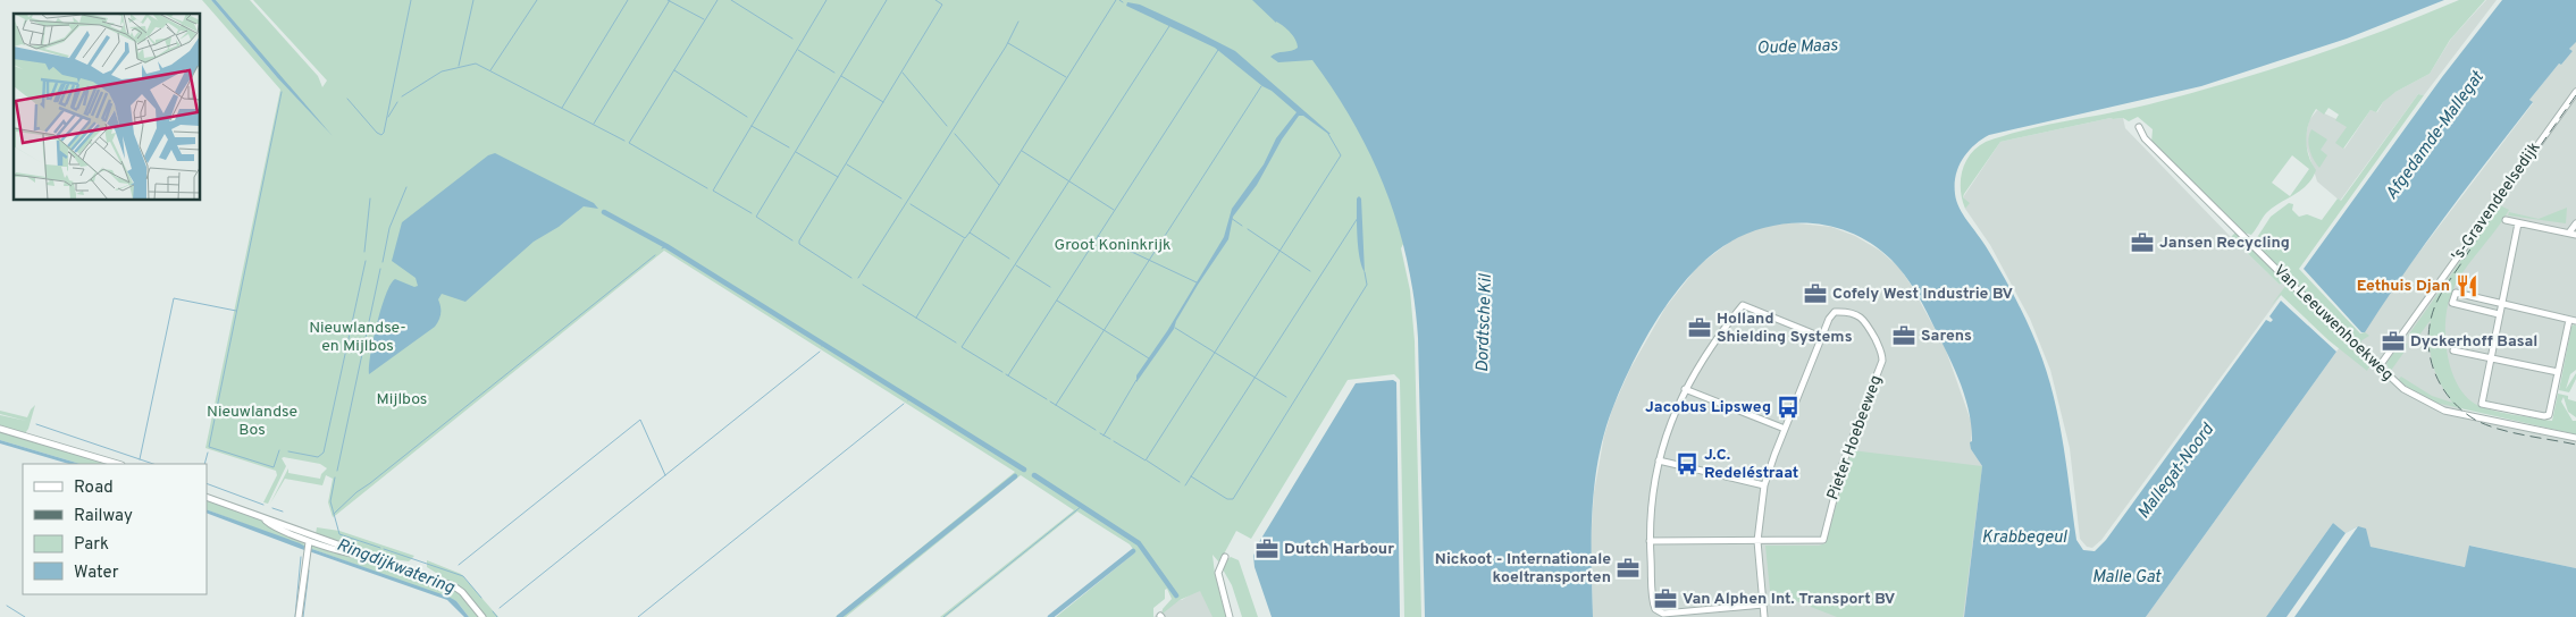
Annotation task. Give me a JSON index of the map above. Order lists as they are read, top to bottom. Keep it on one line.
{"streets":{"street":["'s-Gravendeelsedijk","Van Leeuwenhoekweg","Pieter Hoebeeweg"]},"crossings":[["'s-Gravendeelsedijk","Van Leeuwenhoekweg"]],"water":["Oude Maas","Afgedamde-Mallegat","Dordtsche Kil","Mallegat-Noord","Krabbegeul","Ringdijkwatering","Malle Gat"],"parks":["Groot Koninkrijk","Nieuwlandse- en Mijlbos","Mijlbos","Nieuwlandse Bos"],"places":{"office":["Jansen Recycling","Cofely West Industrie BV","Holland Shielding Systems","Sarens","Dyckerhoff Basal","Dutch Harbour","Nickoot - Internationale koeltransporten","Van Alphen Int. Transport BV"],"restaurant":["Eethuis Djan"],"bus stop":["Jacobus Lipsweg","J.C. Redeléstraat"]},"legend":["Road","Railway","Park","Water"]}
